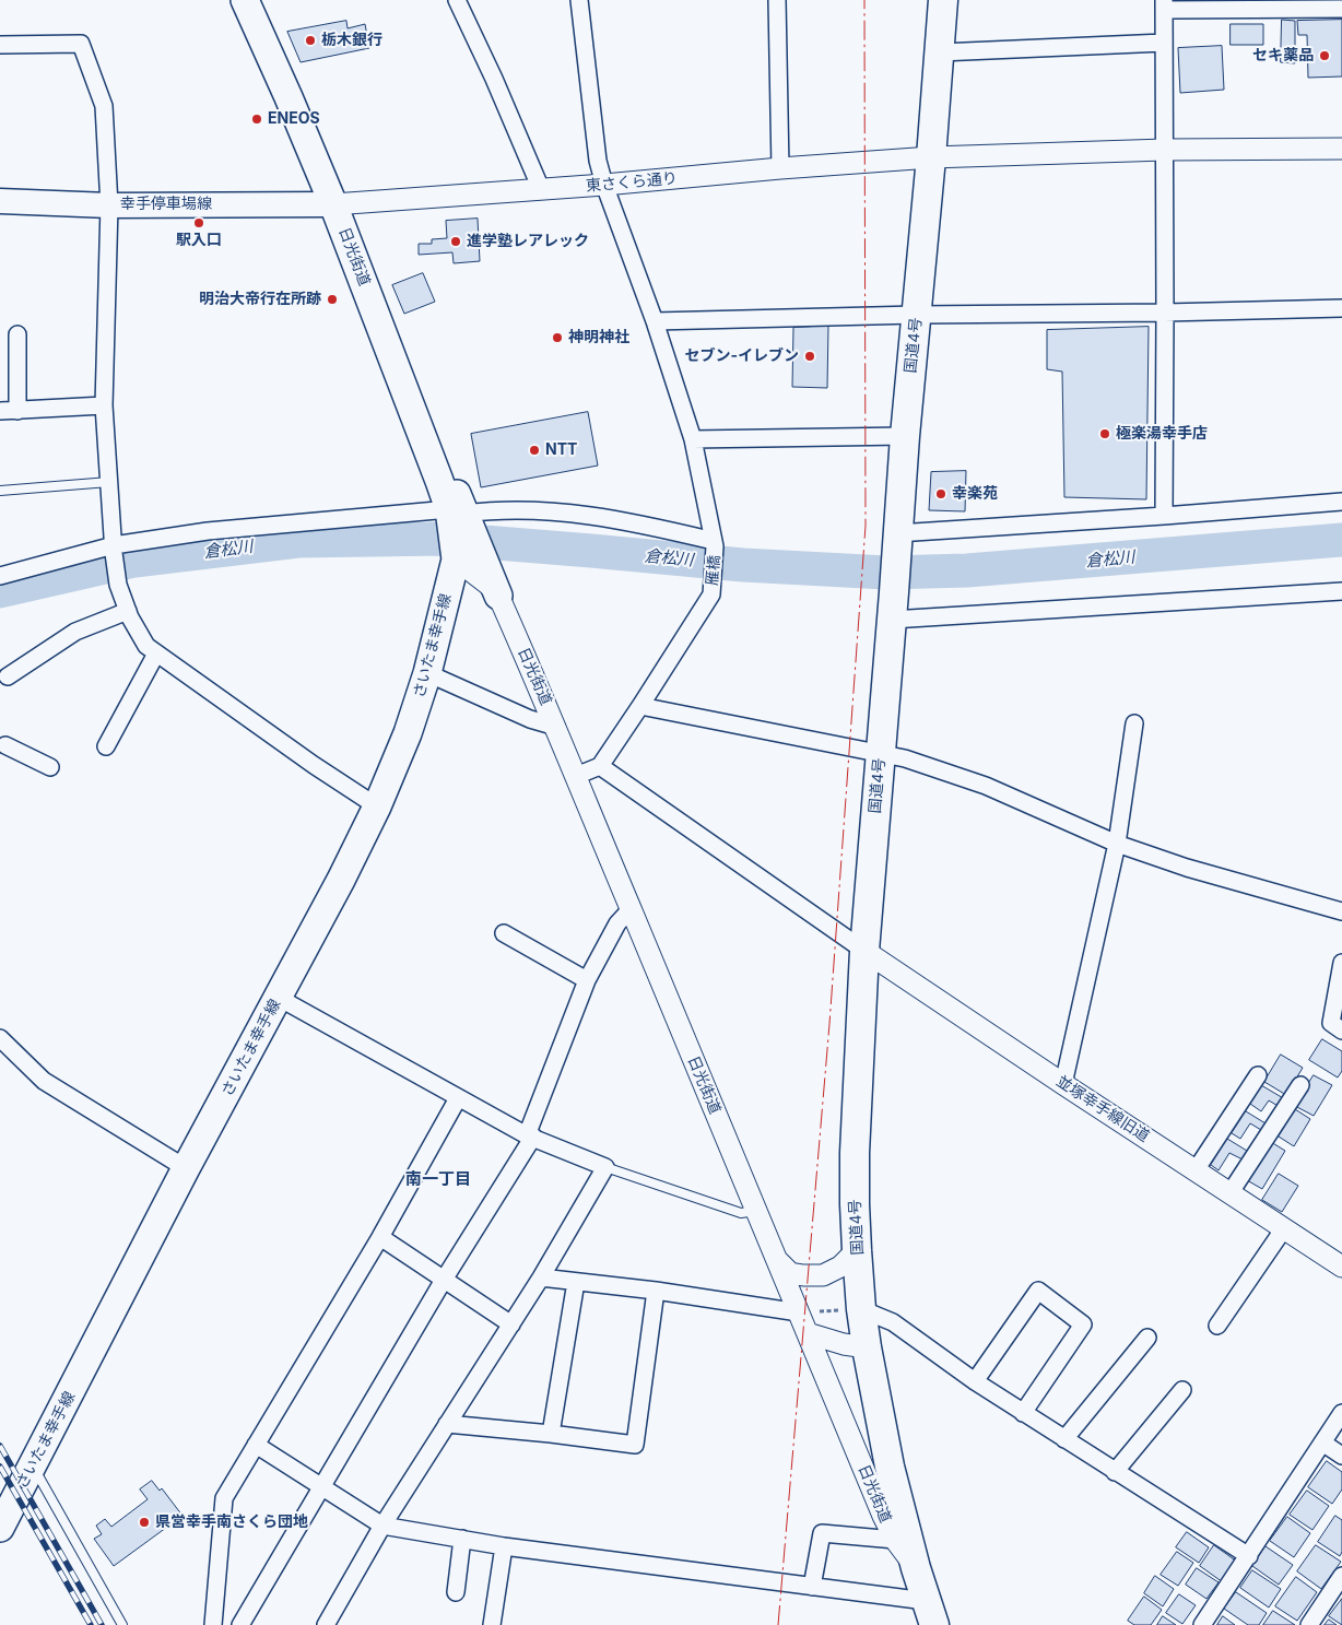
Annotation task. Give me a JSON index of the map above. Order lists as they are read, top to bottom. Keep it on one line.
{"streets":{"highway":["日光街道","国道4号"],"main road":["幸手停車場線","さいたま幸手線"],"street":["東さくら通り","雁橋","並塚幸手線旧道"]},"crossings":[["東さくら通り","幸手停車場線"],["東さくら通り","日光街道"],["東さくら通り","国道4号"],["東さくら通り","雁橋"],["幸手停車場線","日光街道"],["日光街道","国道4号"],["日光街道","さいたま幸手線"],["国道4号","並塚幸手線旧道"]],"districts":["南一丁目"],"water":["倉松川"],"places":["栃木銀行","セキ薬品","ENEOS","駅入口","進学塾レアレック","明治大帝行在所跡","神明神社","セブン-イレブン","極楽湯幸手店","NTT","幸楽苑","県営幸手南さくら団地"]}
